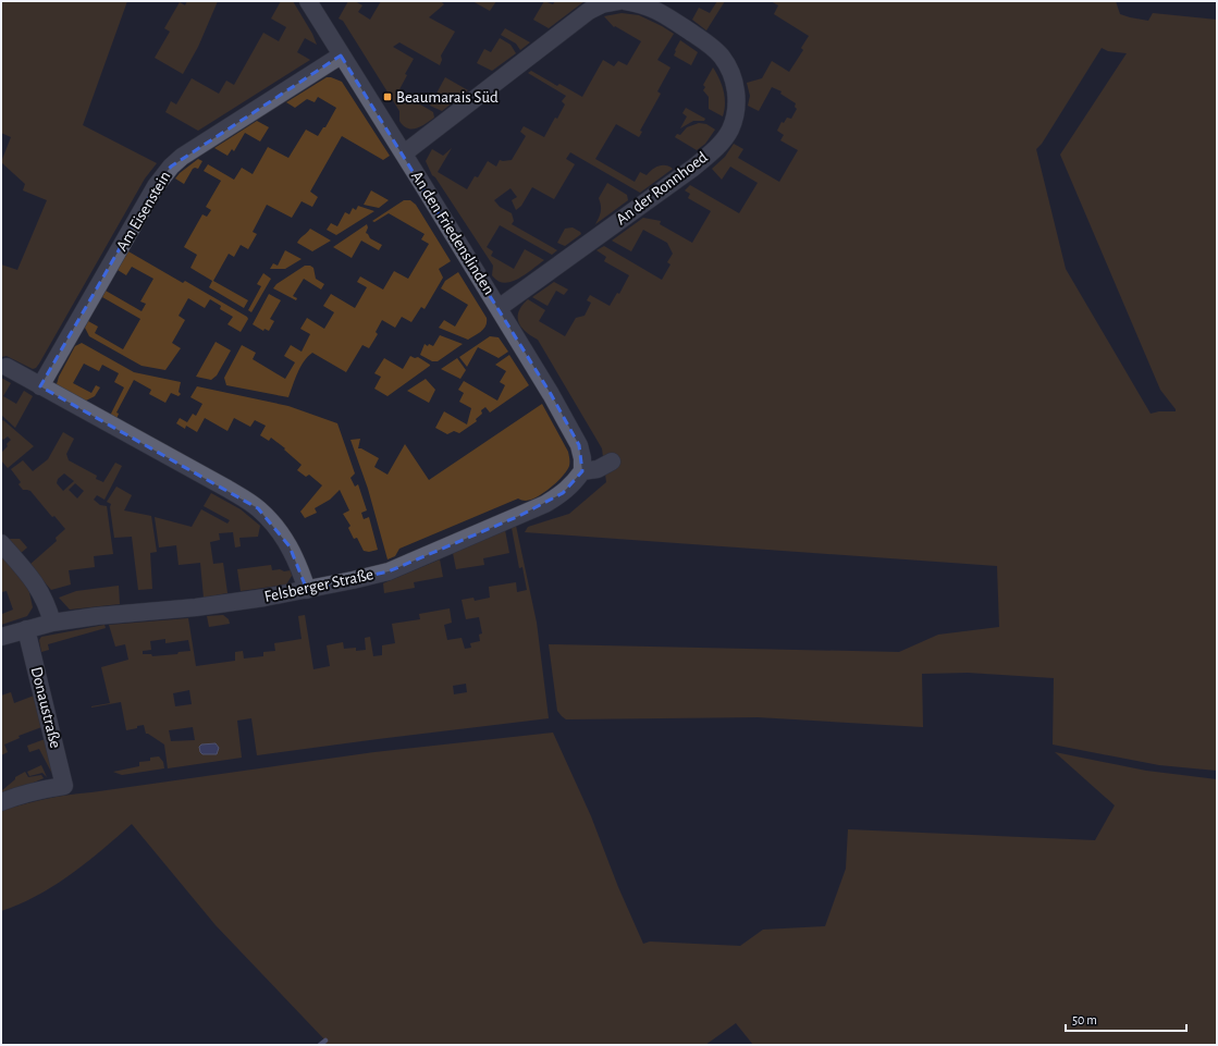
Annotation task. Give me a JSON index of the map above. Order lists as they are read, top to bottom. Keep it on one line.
{"streets":{"street":["An der Ronnhoed","Am Eisenstein","An den Friedenslinden","Felsberger Straße","Donaustraße"]},"crossings":[["An der Ronnhoed","An den Friedenslinden"],["Am Eisenstein","An den Friedenslinden"],["An den Friedenslinden","Felsberger Straße"],["Felsberger Straße","Donaustraße"]],"places":{"transit":["Beaumarais Süd"]},"scale_bar":"50 m"}
